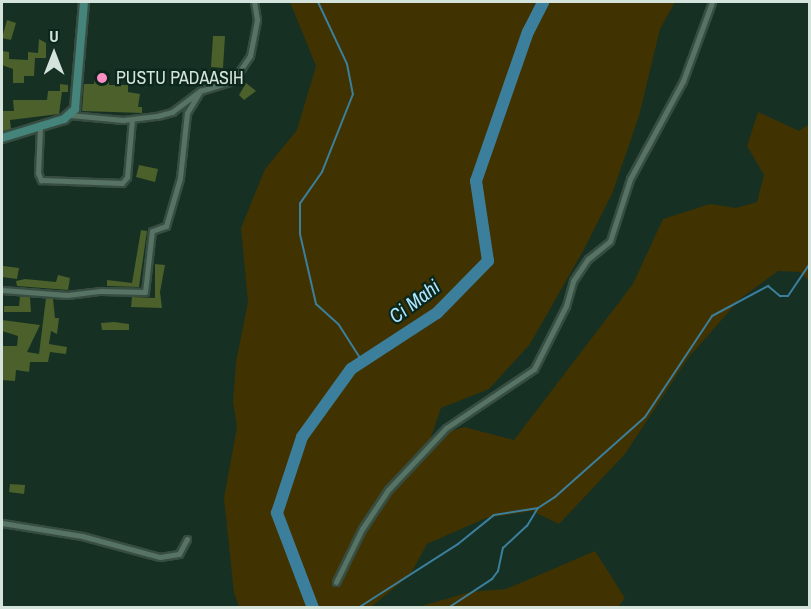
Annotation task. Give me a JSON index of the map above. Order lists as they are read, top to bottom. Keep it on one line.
{"water":["Ci Mahi"],"places":["PUSTU PADAASIH"],"north":"top"}
